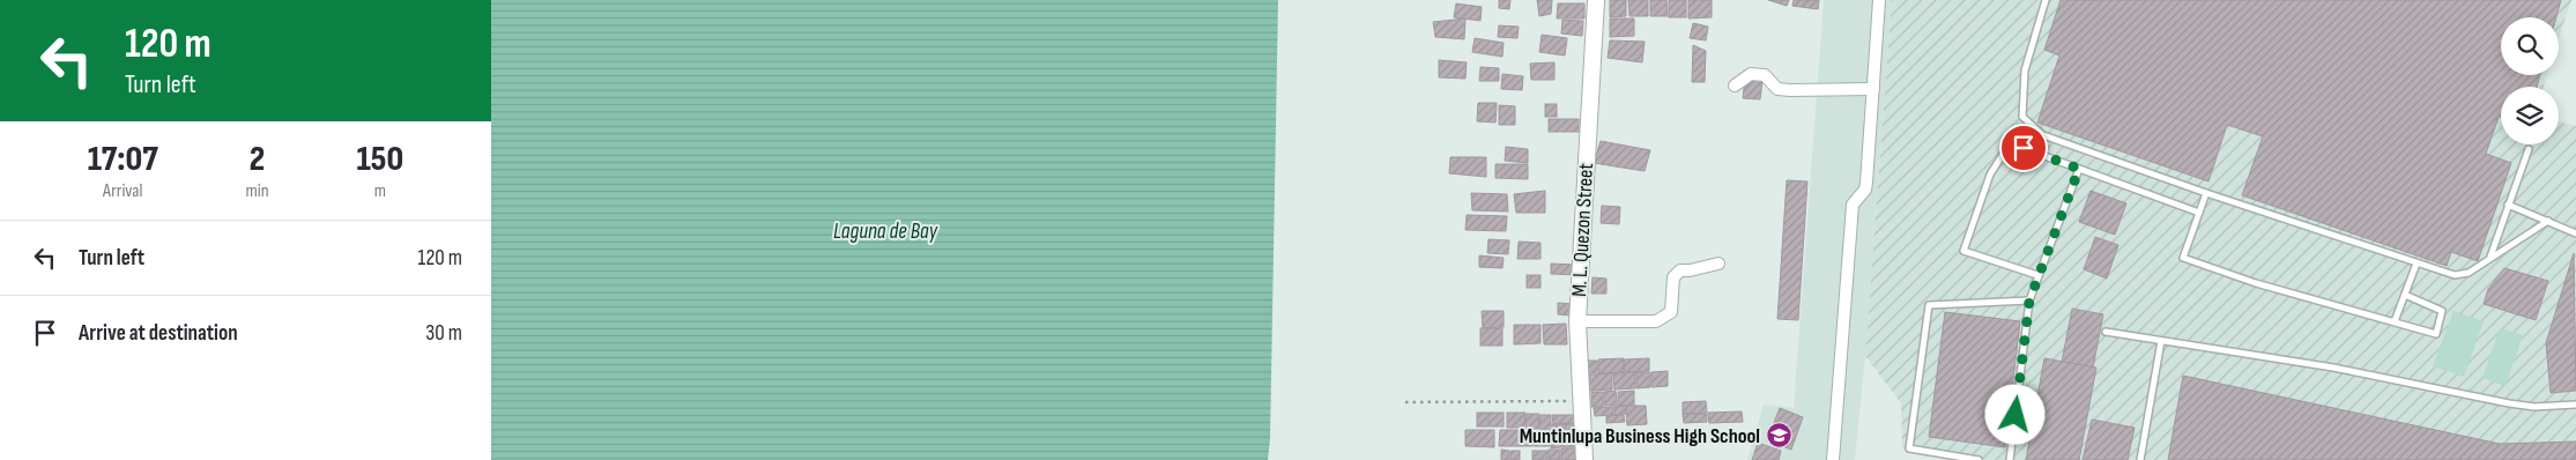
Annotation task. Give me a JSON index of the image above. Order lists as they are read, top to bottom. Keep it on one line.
{"streets":{"main road":["M. L. Quezon Street"]},"water":["Laguna de Bay"],"places":{"school or university":["Muntinlupa Business High School"]},"page":{"turn":["120 m","Turn left"],"eta":["17:07","Arrival","2","min","150","m"],"list":[{"name":"Turn left","value":"120 m"},{"name":"Arrive at destination","value":"30 m"}]}}
